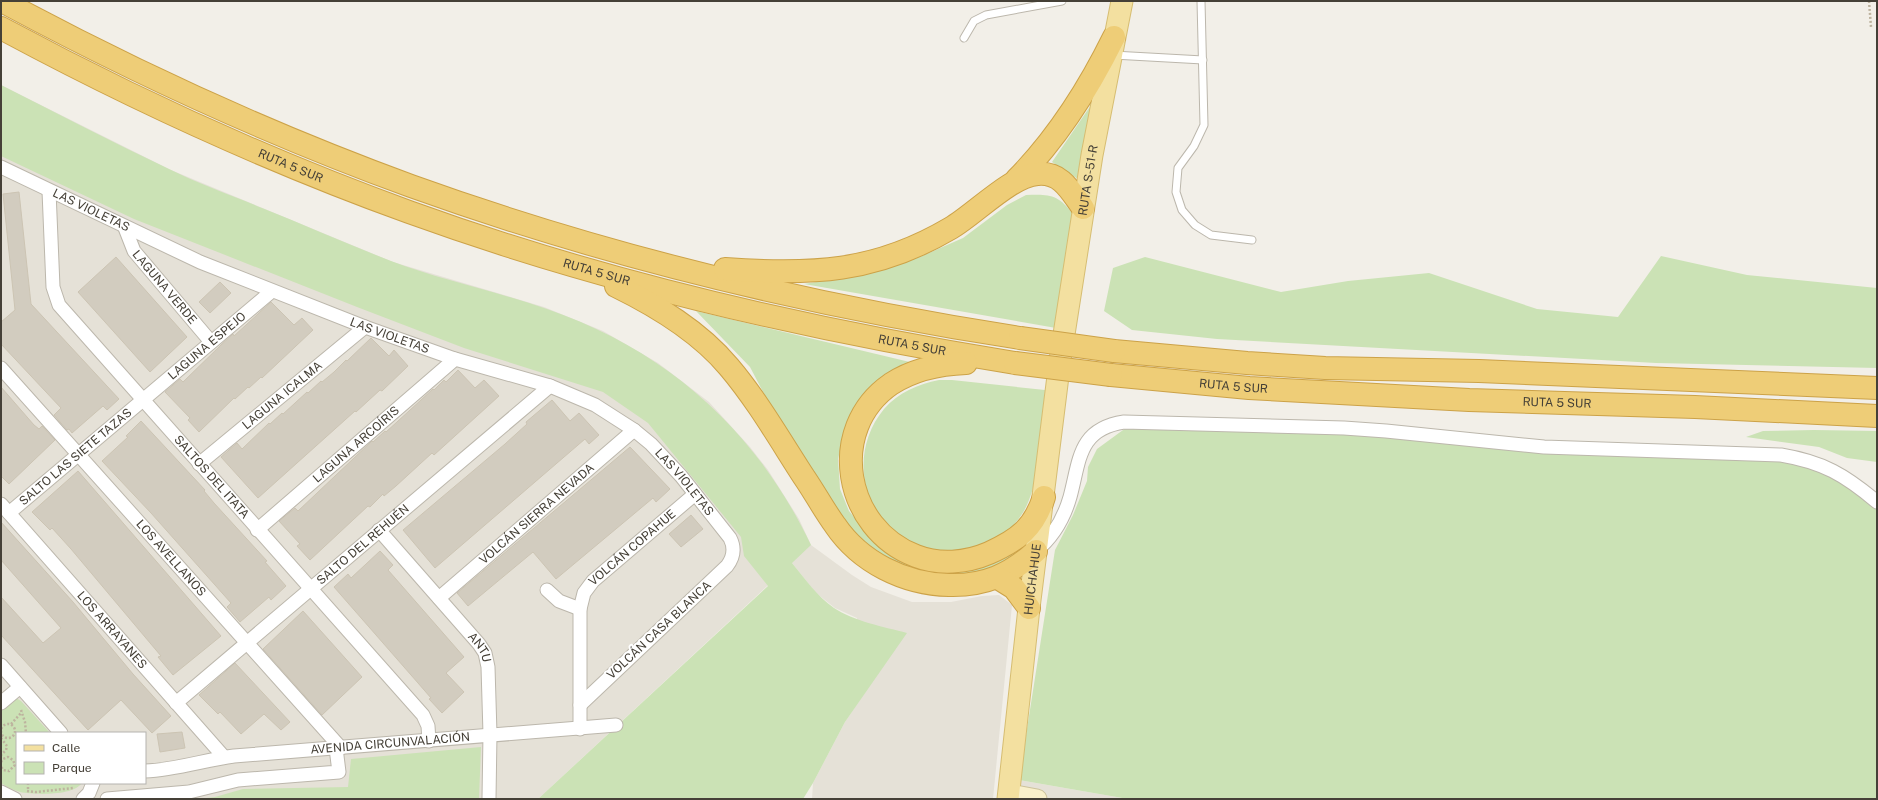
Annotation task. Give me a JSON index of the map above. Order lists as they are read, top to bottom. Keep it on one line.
{"streets":{"highway":["RUTA 5 SUR"],"main road":["RUTA S-51-R","HUICHAHUE"],"street":["LAS VIOLETAS","LAGUNA VERDE","LAGUNA ESPEJO","LAGUNA ICALMA","LAGUNA ARCOÍRIS","SALTO LAS SIETE TAZAS","SALTOS DEL ITATA","VOLCÁN SIERRA NEVADA","SALTO DEL REHUÉN","VOLCÁN COPAHUE","LOS AVELLANOS","LOS ARRAYANES","VOLCÁN CASA BLANCA","ANTU","AVENIDA CIRCUNVALACIÓN"]},"crossings":[["RUTA S-51-R","HUICHAHUE"],["LAS VIOLETAS","LAGUNA VERDE"],["LAS VIOLETAS","LAGUNA ESPEJO"],["LAS VIOLETAS","LAGUNA ICALMA"],["LAS VIOLETAS","LAGUNA ARCOÍRIS"],["LAS VIOLETAS","SALTOS DEL ITATA"],["LAS VIOLETAS","VOLCÁN SIERRA NEVADA"],["LAS VIOLETAS","SALTO DEL REHUÉN"],["LAS VIOLETAS","VOLCÁN COPAHUE"],["LAS VIOLETAS","VOLCÁN CASA BLANCA"],["LAGUNA VERDE","LAGUNA ESPEJO"],["LAGUNA ESPEJO","SALTO LAS SIETE TAZAS"],["LAGUNA ESPEJO","SALTOS DEL ITATA"],["LAGUNA ICALMA","SALTOS DEL ITATA"],["LAGUNA ARCOÍRIS","SALTOS DEL ITATA"],["SALTO LAS SIETE TAZAS","SALTOS DEL ITATA"],["SALTO LAS SIETE TAZAS","LOS AVELLANOS"],["SALTO LAS SIETE TAZAS","LOS ARRAYANES"],["SALTOS DEL ITATA","SALTO DEL REHUÉN"],["SALTOS DEL ITATA","AVENIDA CIRCUNVALACIÓN"],["VOLCÁN SIERRA NEVADA","ANTU"],["SALTO DEL REHUÉN","LOS AVELLANOS"],["SALTO DEL REHUÉN","LOS ARRAYANES"],["SALTO DEL REHUÉN","ANTU"],["VOLCÁN COPAHUE","VOLCÁN CASA BLANCA"],["VOLCÁN COPAHUE","AVENIDA CIRCUNVALACIÓN"],["LOS AVELLANOS","AVENIDA CIRCUNVALACIÓN"],["LOS ARRAYANES","AVENIDA CIRCUNVALACIÓN"],["ANTU","AVENIDA CIRCUNVALACIÓN"]],"legend":["Calle","Parque"]}
